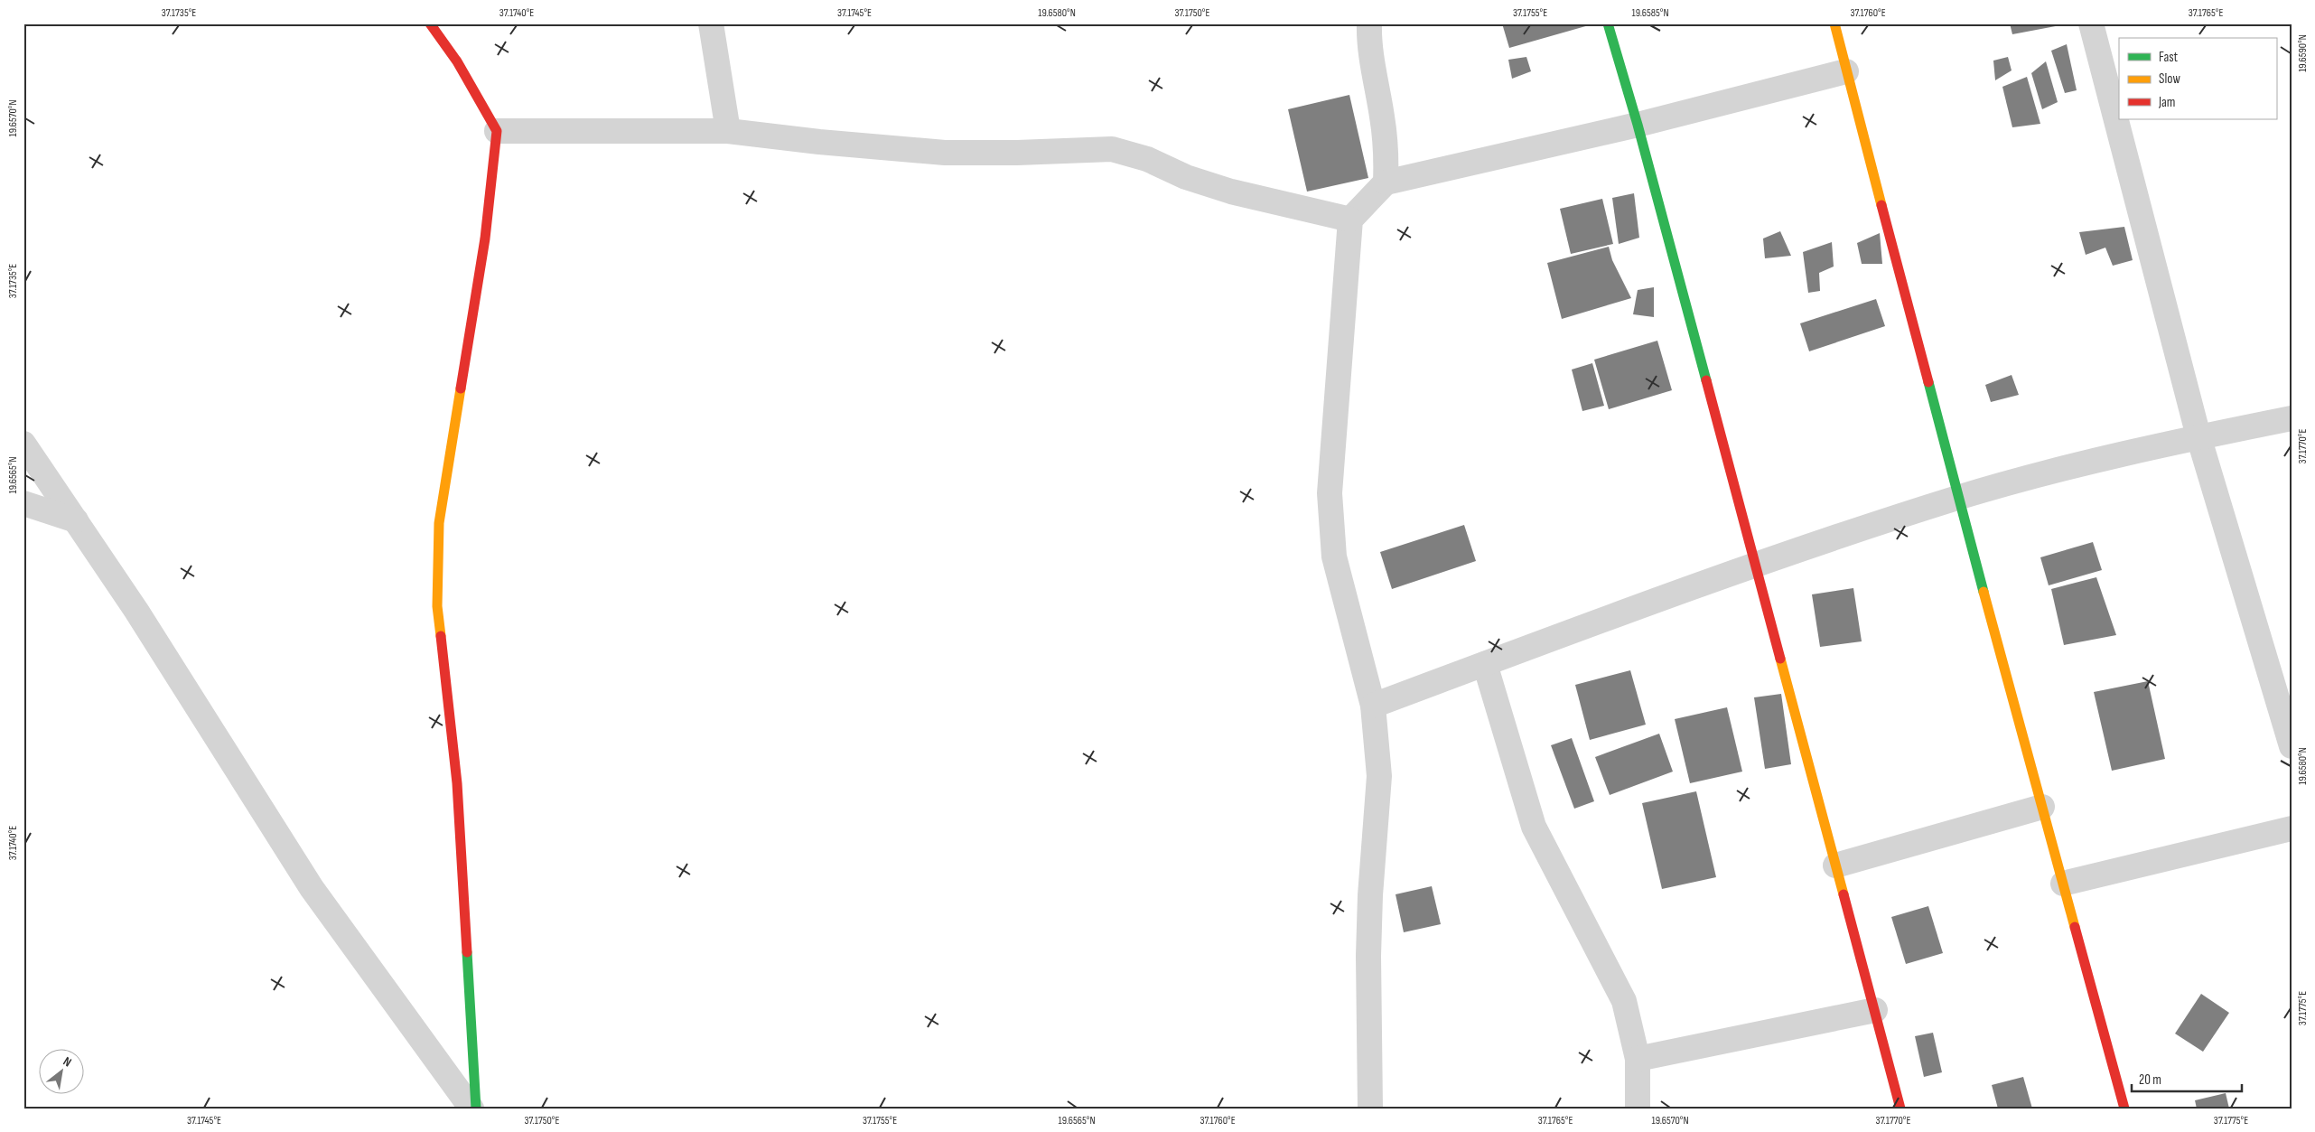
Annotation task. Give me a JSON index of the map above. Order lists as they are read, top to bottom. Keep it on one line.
{"legend":["Fast","Slow","Jam"],"scale_bar":"20 m","north":"top right","coordinates":["37.1735°E","37.1740°E","37.1745°E","19.6580°N","37.1750°E","37.1755°E","19.6585°N","37.1760°E","37.1765°E","19.6590°N","19.6570°N","37.1770°E","19.6565°N","37.1775°E"]}
